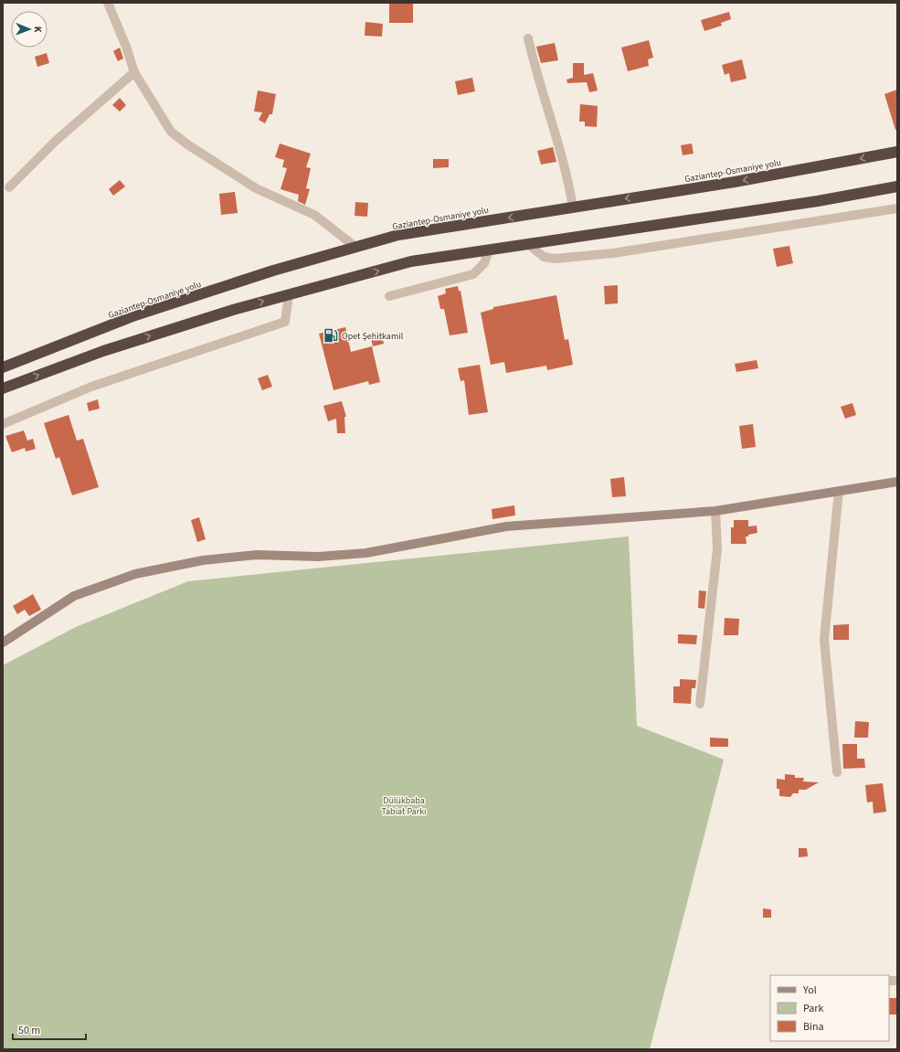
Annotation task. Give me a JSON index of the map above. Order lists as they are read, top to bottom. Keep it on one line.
{"streets":{"highway":["Gaziantep-Osmaniye yolu"]},"parks":["Dülükbaba Tabiat Parkı"],"places":{"fuel station":["Opet Şehitkamil"]},"legend":["Yol","Park","Bina"],"scale_bar":"50 m","north":"right"}
